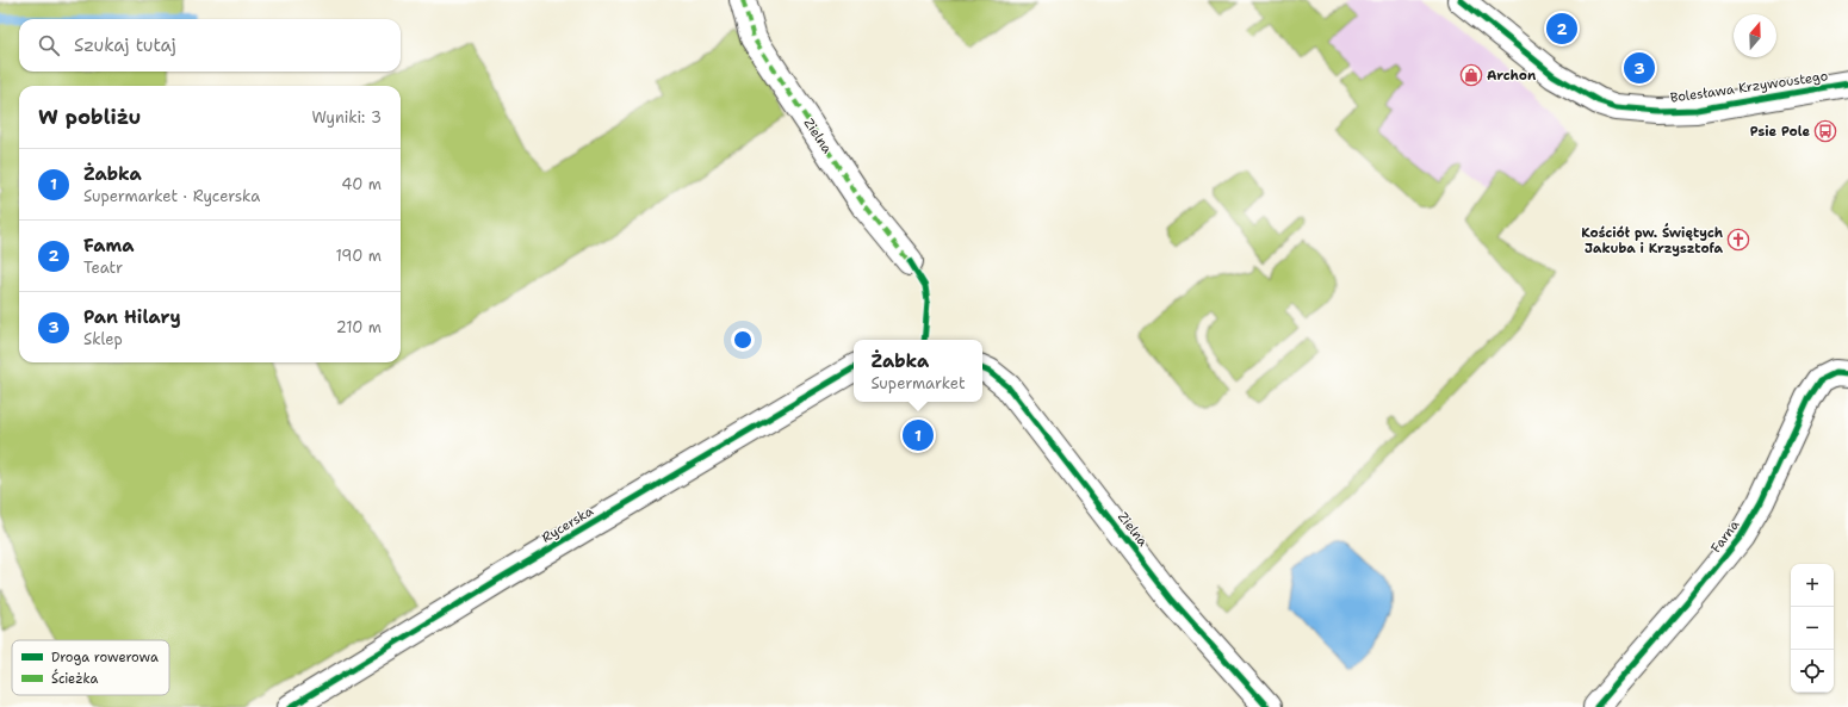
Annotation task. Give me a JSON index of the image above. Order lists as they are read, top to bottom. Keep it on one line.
{"streets":{"street":["Bolesława Krzywoustego","Zielna","Rycerska","Farna"]},"places":{"shop":["Archon"],"bus stop":["Psie Pole"],"church":["Kościół pw. Świętych Jakuba i Krzysztofa"]},"legend":["Droga rowerowa","Ścieżka"],"north":"top","page":{"pins":["2","3","1"],"search":"Szukaj tutaj","heading":["W pobliżu","Wyniki: 3"],"list":[{"mark":"1","name":"Żabka","note":"Supermarket · Rycerska","value":"40 m"},{"mark":"2","name":"Fama","note":"Teatr","value":"190 m"},{"mark":"3","name":"Pan Hilary","note":"Sklep","value":"210 m"}],"popup":["Żabka","Supermarket"],"map_buttons":["+","−"]}}
